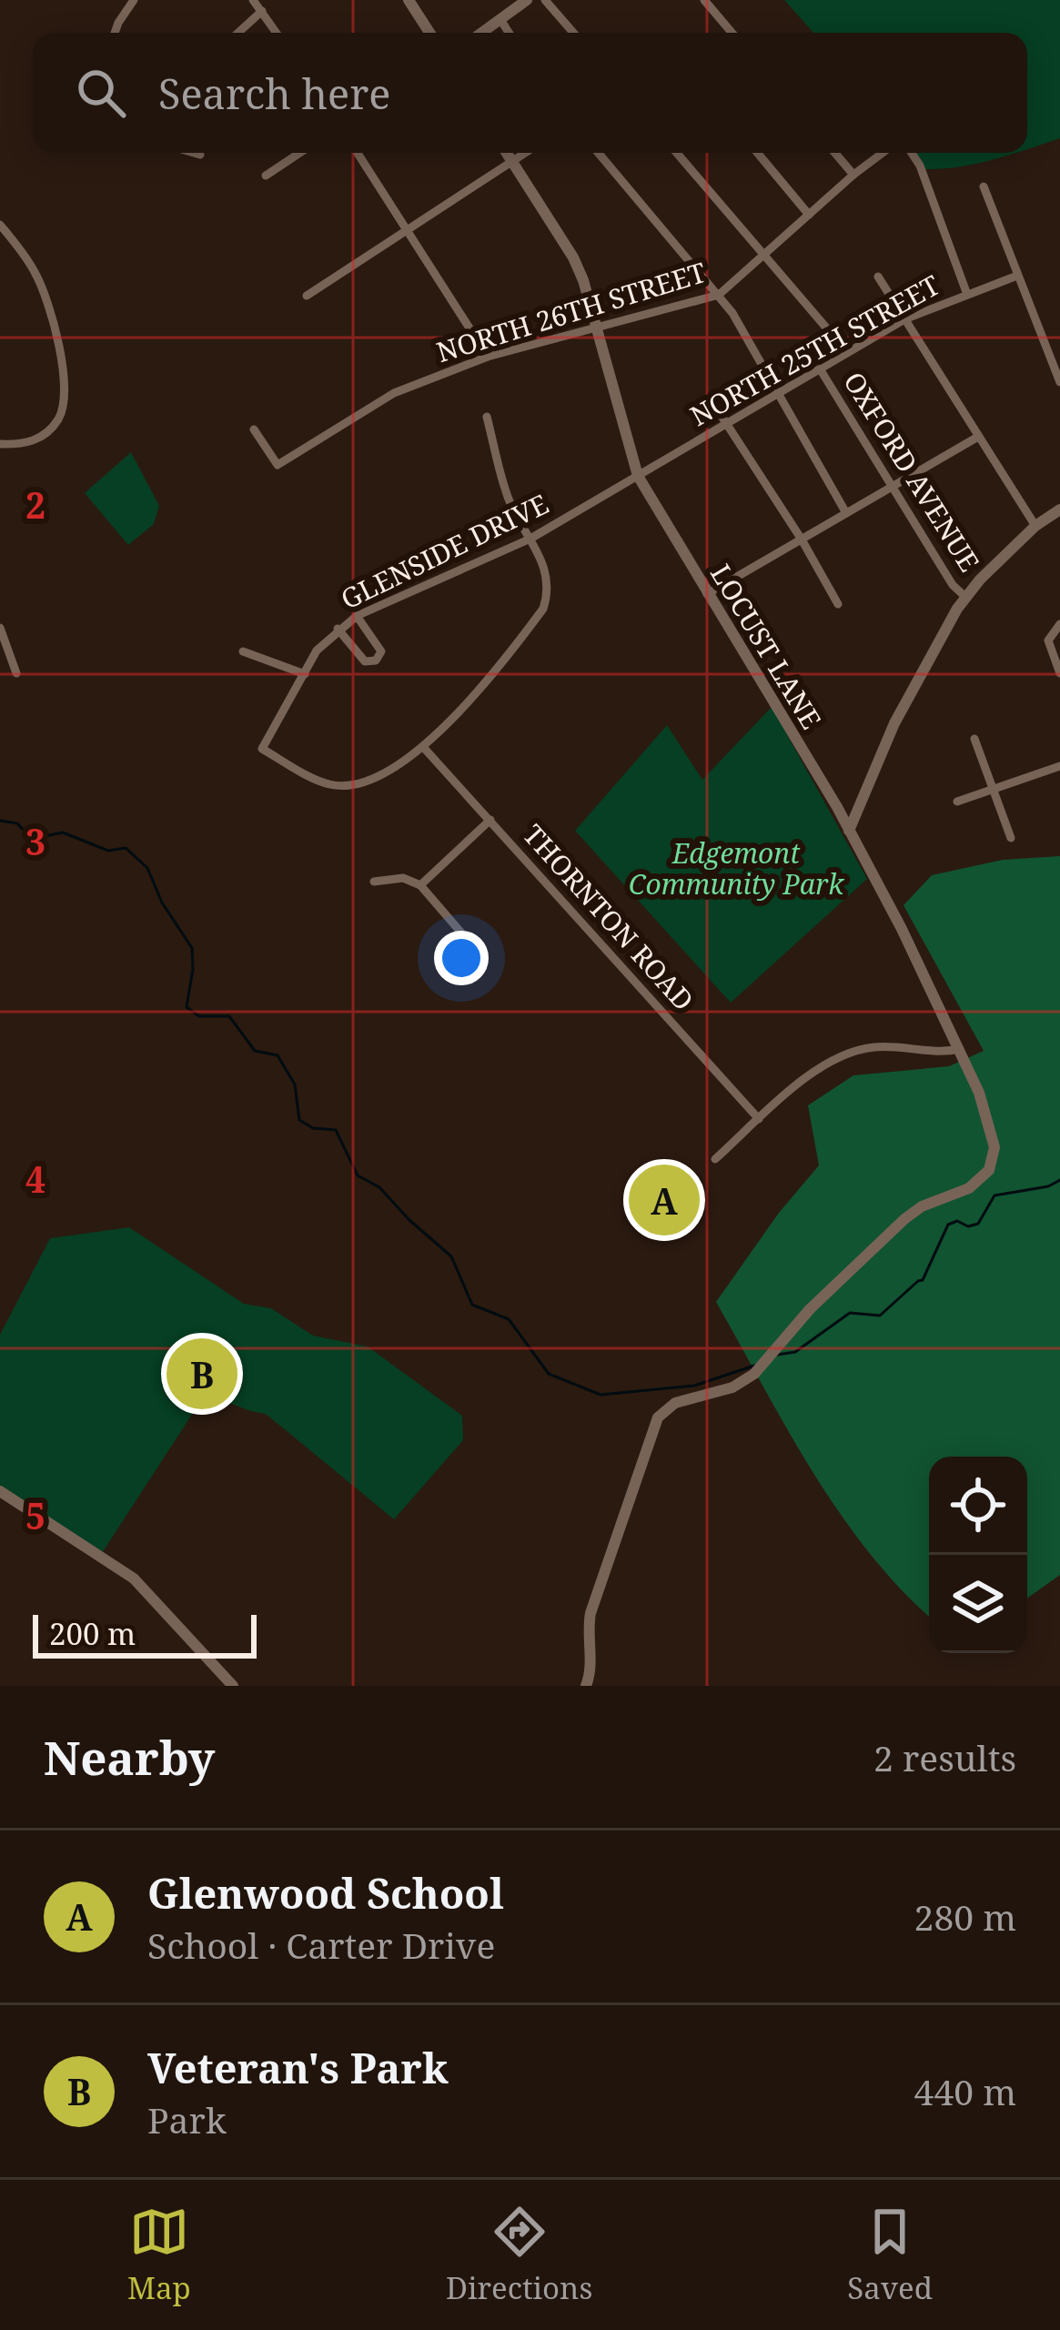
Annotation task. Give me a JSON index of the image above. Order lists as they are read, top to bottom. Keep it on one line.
{"streets":{"street":["NORTH 26TH STREET","NORTH 25TH STREET","OXFORD AVENUE","GLENSIDE DRIVE","LOCUST LANE","THORNTON ROAD"]},"crossings":[["NORTH 26TH STREET","LOCUST LANE"],["NORTH 25TH STREET","OXFORD AVENUE"],["NORTH 25TH STREET","GLENSIDE DRIVE"],["NORTH 25TH STREET","LOCUST LANE"],["GLENSIDE DRIVE","LOCUST LANE"],["GLENSIDE DRIVE","THORNTON ROAD"]],"parks":["Edgemont Community Park"],"scale_bar":"200 m","page":{"search":"Search here","pins":["A","B"],"scale":"200 m","heading":["Nearby","2 results"],"list":[{"mark":"A","name":"Glenwood School","note":"School · Carter Drive","value":"280 m"},{"mark":"B","name":"Veteran's Park","note":"Park","value":"440 m"}],"nav":["Map","Directions","Saved"]},"grid":{"rows":["2","3","4","5"]}}
